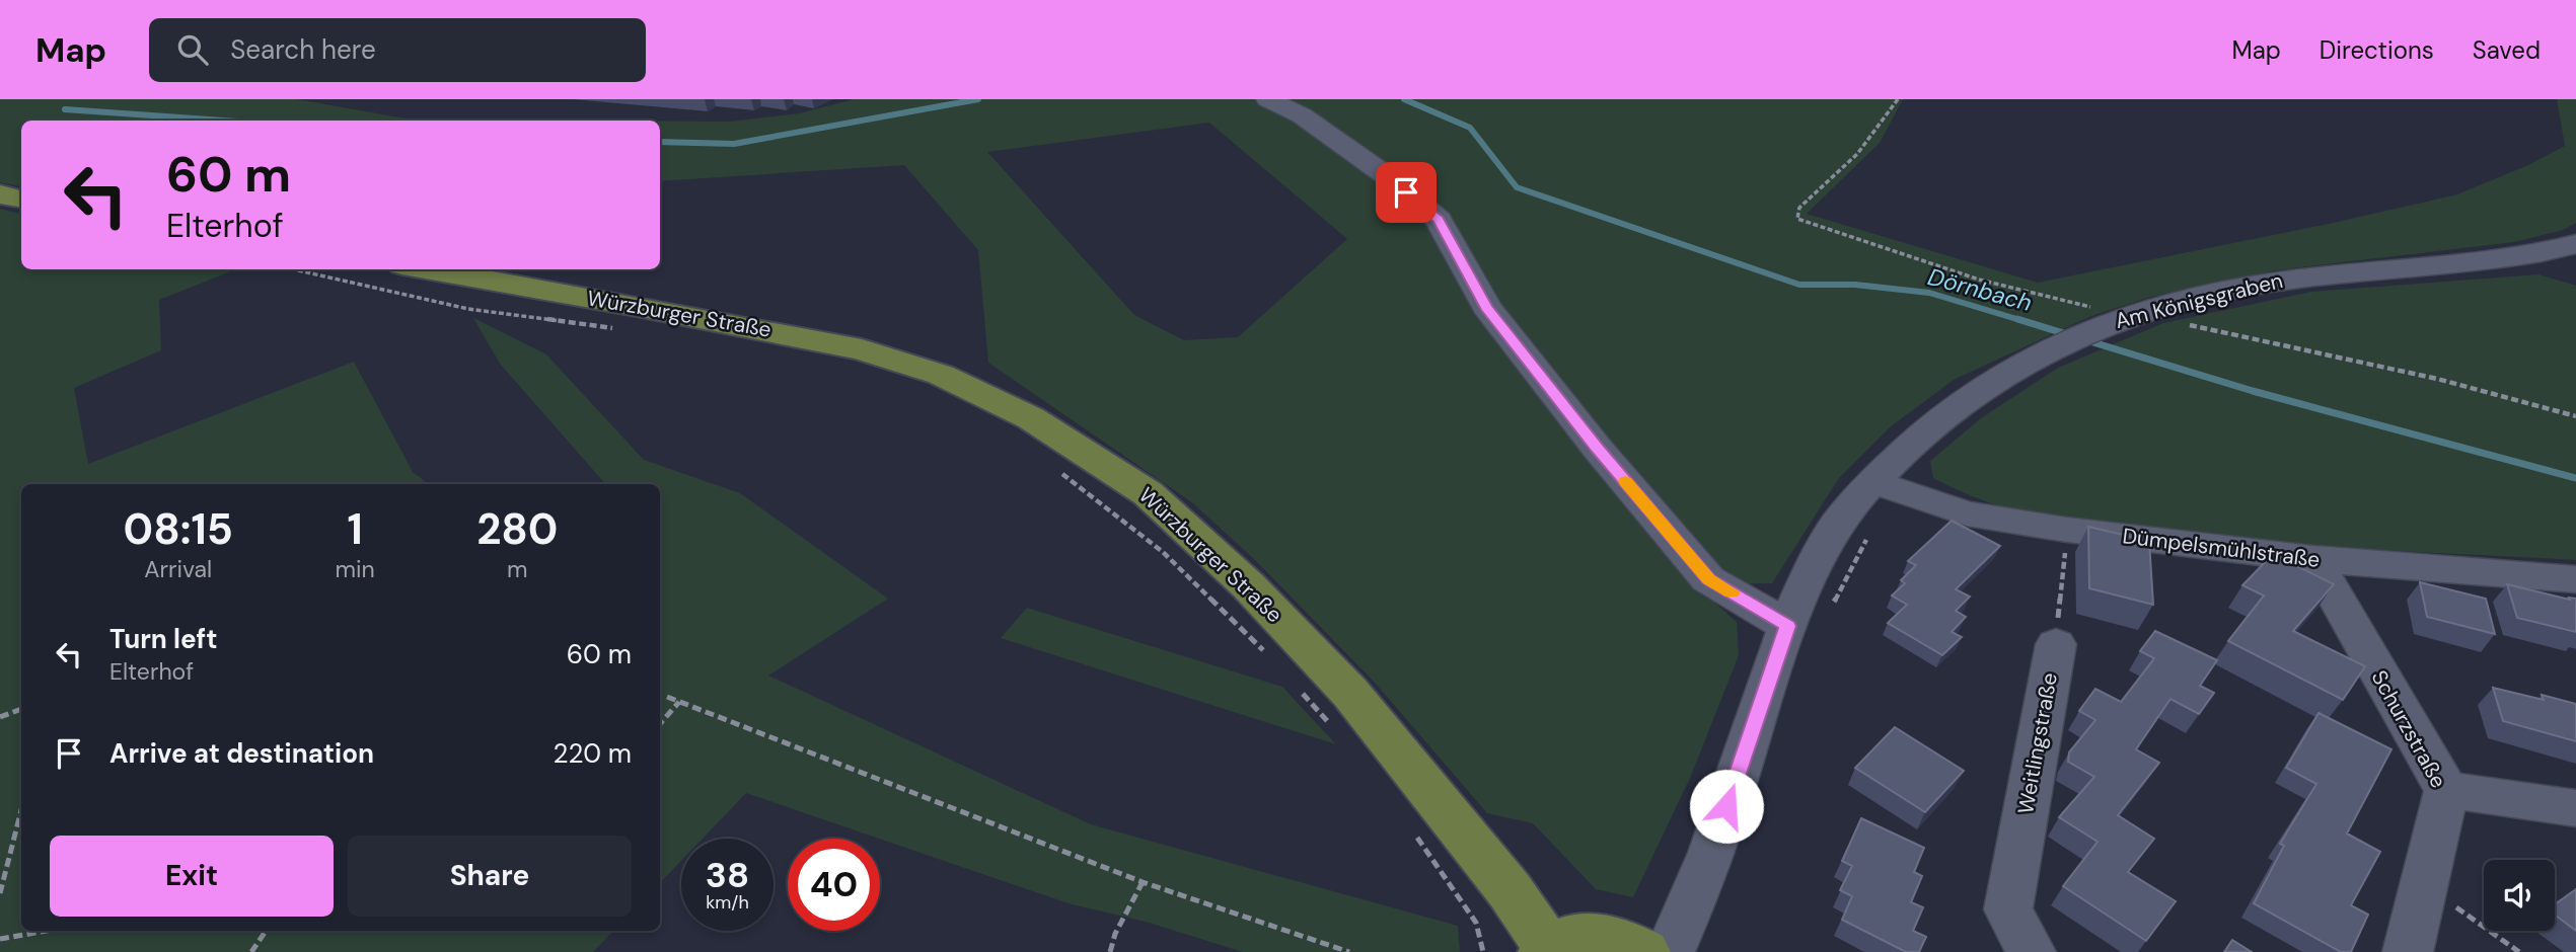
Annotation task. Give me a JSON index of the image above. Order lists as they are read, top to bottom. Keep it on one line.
{"streets":{"main road":["Würzburger Straße"],"street":["Am Königsgraben","Dümpelsmühlstraße","Schurzstraße","Weitlingstraße"]},"crossings":[["Am Königsgraben","Dümpelsmühlstraße"],["Dümpelsmühlstraße","Schurzstraße"],["Dümpelsmühlstraße","Weitlingstraße"]],"water":["Dörnbach"],"page":{"header":"Map","search":"Search here","nav":["Map","Directions","Saved"],"turn":["60 m","Elterhof"],"eta":["08:15","Arrival","1","min","280","m"],"list":[{"name":"Turn left","note":"Elterhof","value":"60 m"},{"name":"Arrive at destination","value":"220 m"}],"buttons":["Exit","Share"],"speed":"38 km/h","limit":"40"}}
